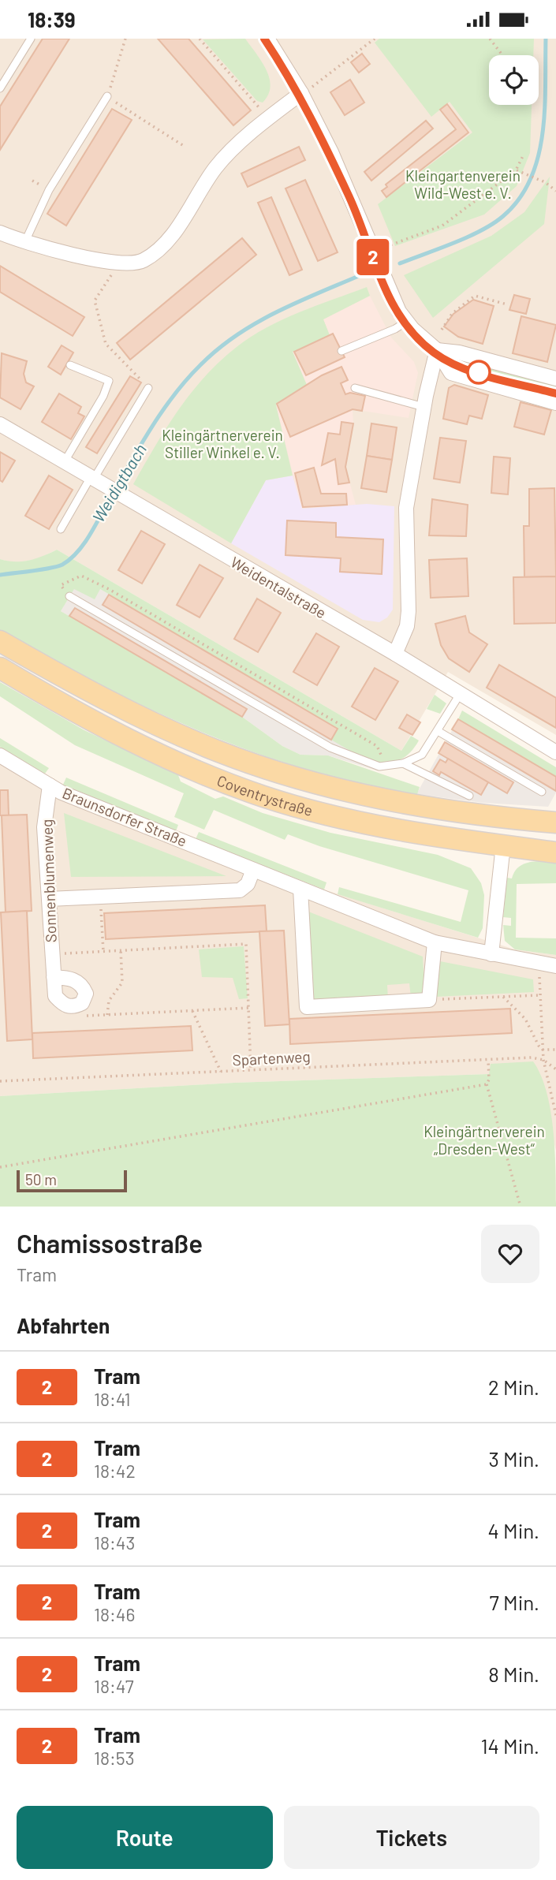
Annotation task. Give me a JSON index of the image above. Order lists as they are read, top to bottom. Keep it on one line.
{"streets":{"main road":["Coventrystraße"],"street":["Weidentalstraße","Braunsdorfer Straße","Sonnenblumenweg"],"path":["Spartenweg"]},"crossings":[["Braunsdorfer Straße","Sonnenblumenweg"]],"water":["Weidigtbach"],"parks":["Kleingartenverein Wild-West e. V.","Kleingärtnerverein Stiller Winkel e. V.","Kleingärtnerverein „Dresden-West“"],"lines":["tram line 2"],"scale_bar":"50 m","page":{"status":"18:39","on_map":"2","scale":"50 m","heading":[["Chamissostraße","Tram"],"Abfahrten"],"list":[{"mark":"2","name":"Tram","note":"18:41","value":"2 Min."},{"mark":"2","name":"Tram","note":"18:42","value":"3 Min."},{"mark":"2","name":"Tram","note":"18:43","value":"4 Min."},{"mark":"2","name":"Tram","note":"18:46","value":"7 Min."},{"mark":"2","name":"Tram","note":"18:47","value":"8 Min."},{"mark":"2","name":"Tram","note":"18:53","value":"14 Min."}],"buttons":["Route","Tickets"]}}
